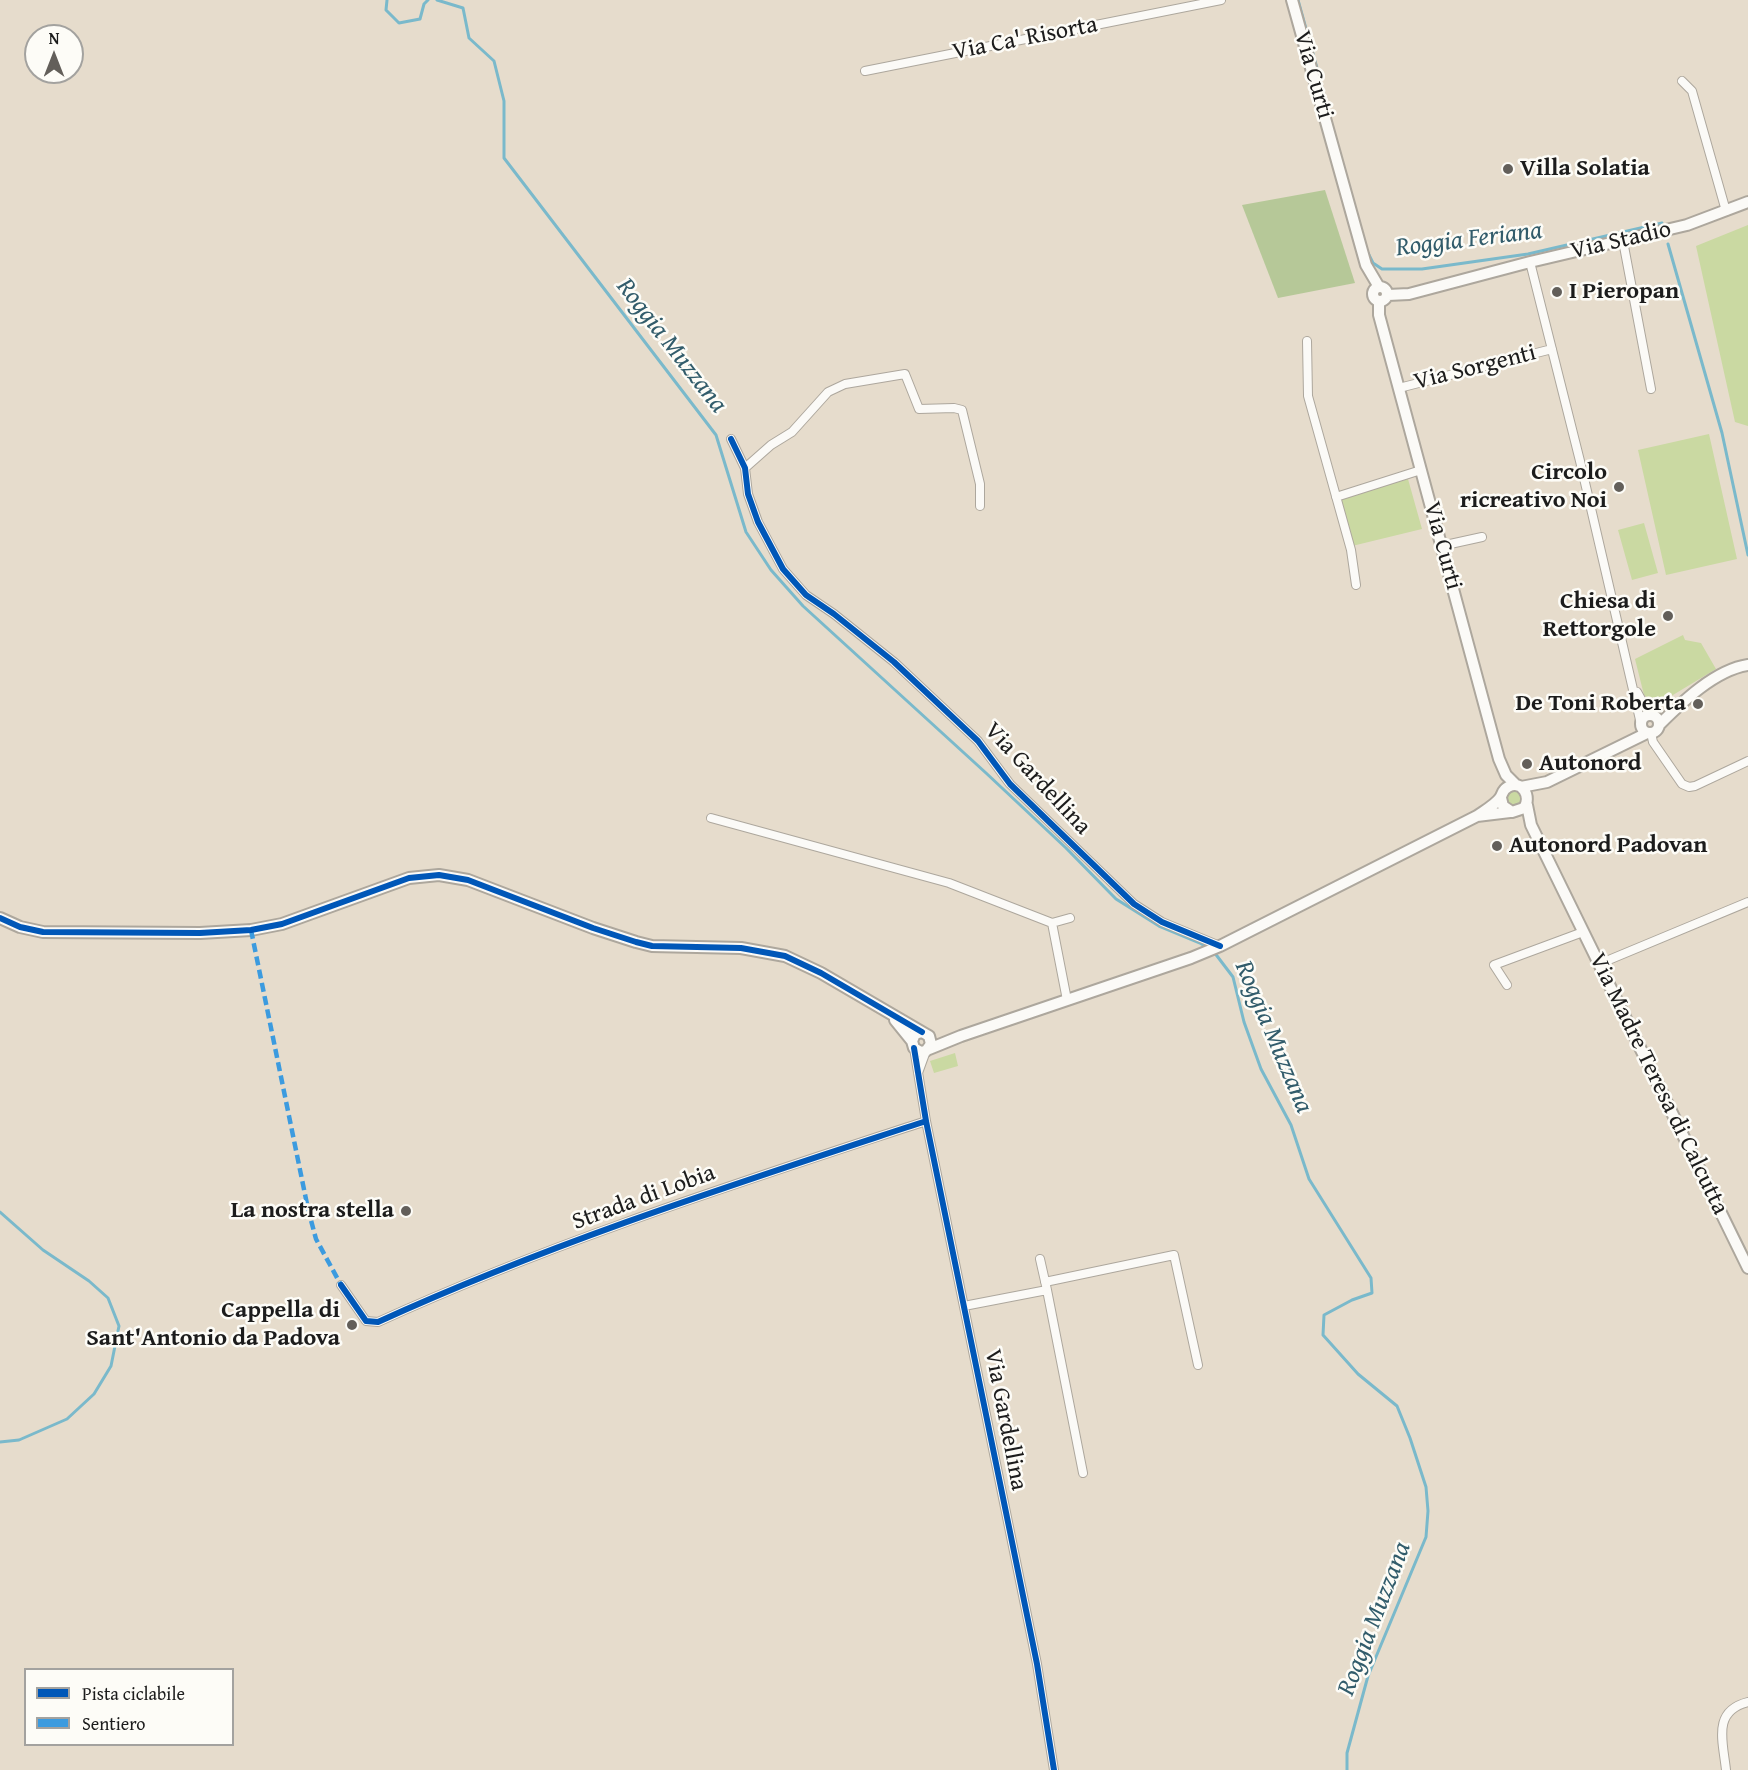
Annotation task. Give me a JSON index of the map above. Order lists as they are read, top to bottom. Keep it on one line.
{"streets":{"street":["Via Ca' Risorta","Via Curti","Via Stadio","Via Sorgenti","Via Gardellina","Via Madre Teresa di Calcutta","Strada di Lobia"]},"crossings":[["Via Curti","Via Stadio"],["Via Curti","Via Sorgenti"],["Via Curti","Via Madre Teresa di Calcutta"],["Via Gardellina","Strada di Lobia"]],"water":["Roggia Feriana","Roggia Muzzana"],"places":["Villa Solatia","I Pieropan","Circolo ricreativo Noi","Chiesa di Rettorgole","De Toni Roberta","Autonord","Autonord Padovan","La nostra stella","Cappella di Sant'Antonio da Padova"],"legend":["Pista ciclabile","Sentiero"],"north":"top"}
